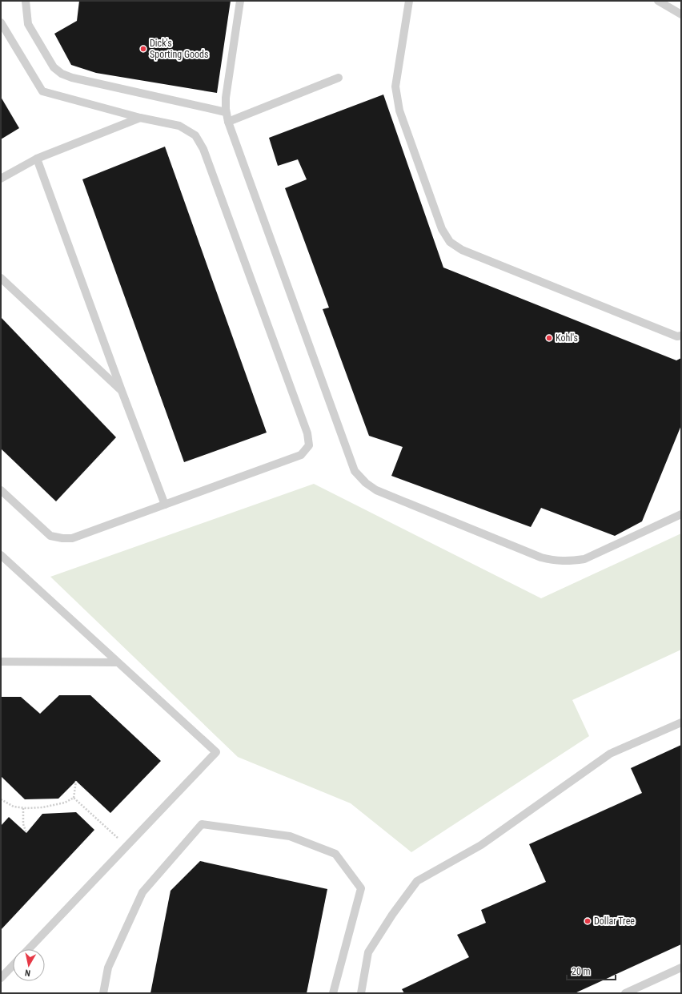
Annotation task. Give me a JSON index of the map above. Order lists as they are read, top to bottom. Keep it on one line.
{"places":["Dick's Sporting Goods","Kohl's","Dollar Tree"],"scale_bar":"20 m","north":"bottom"}
